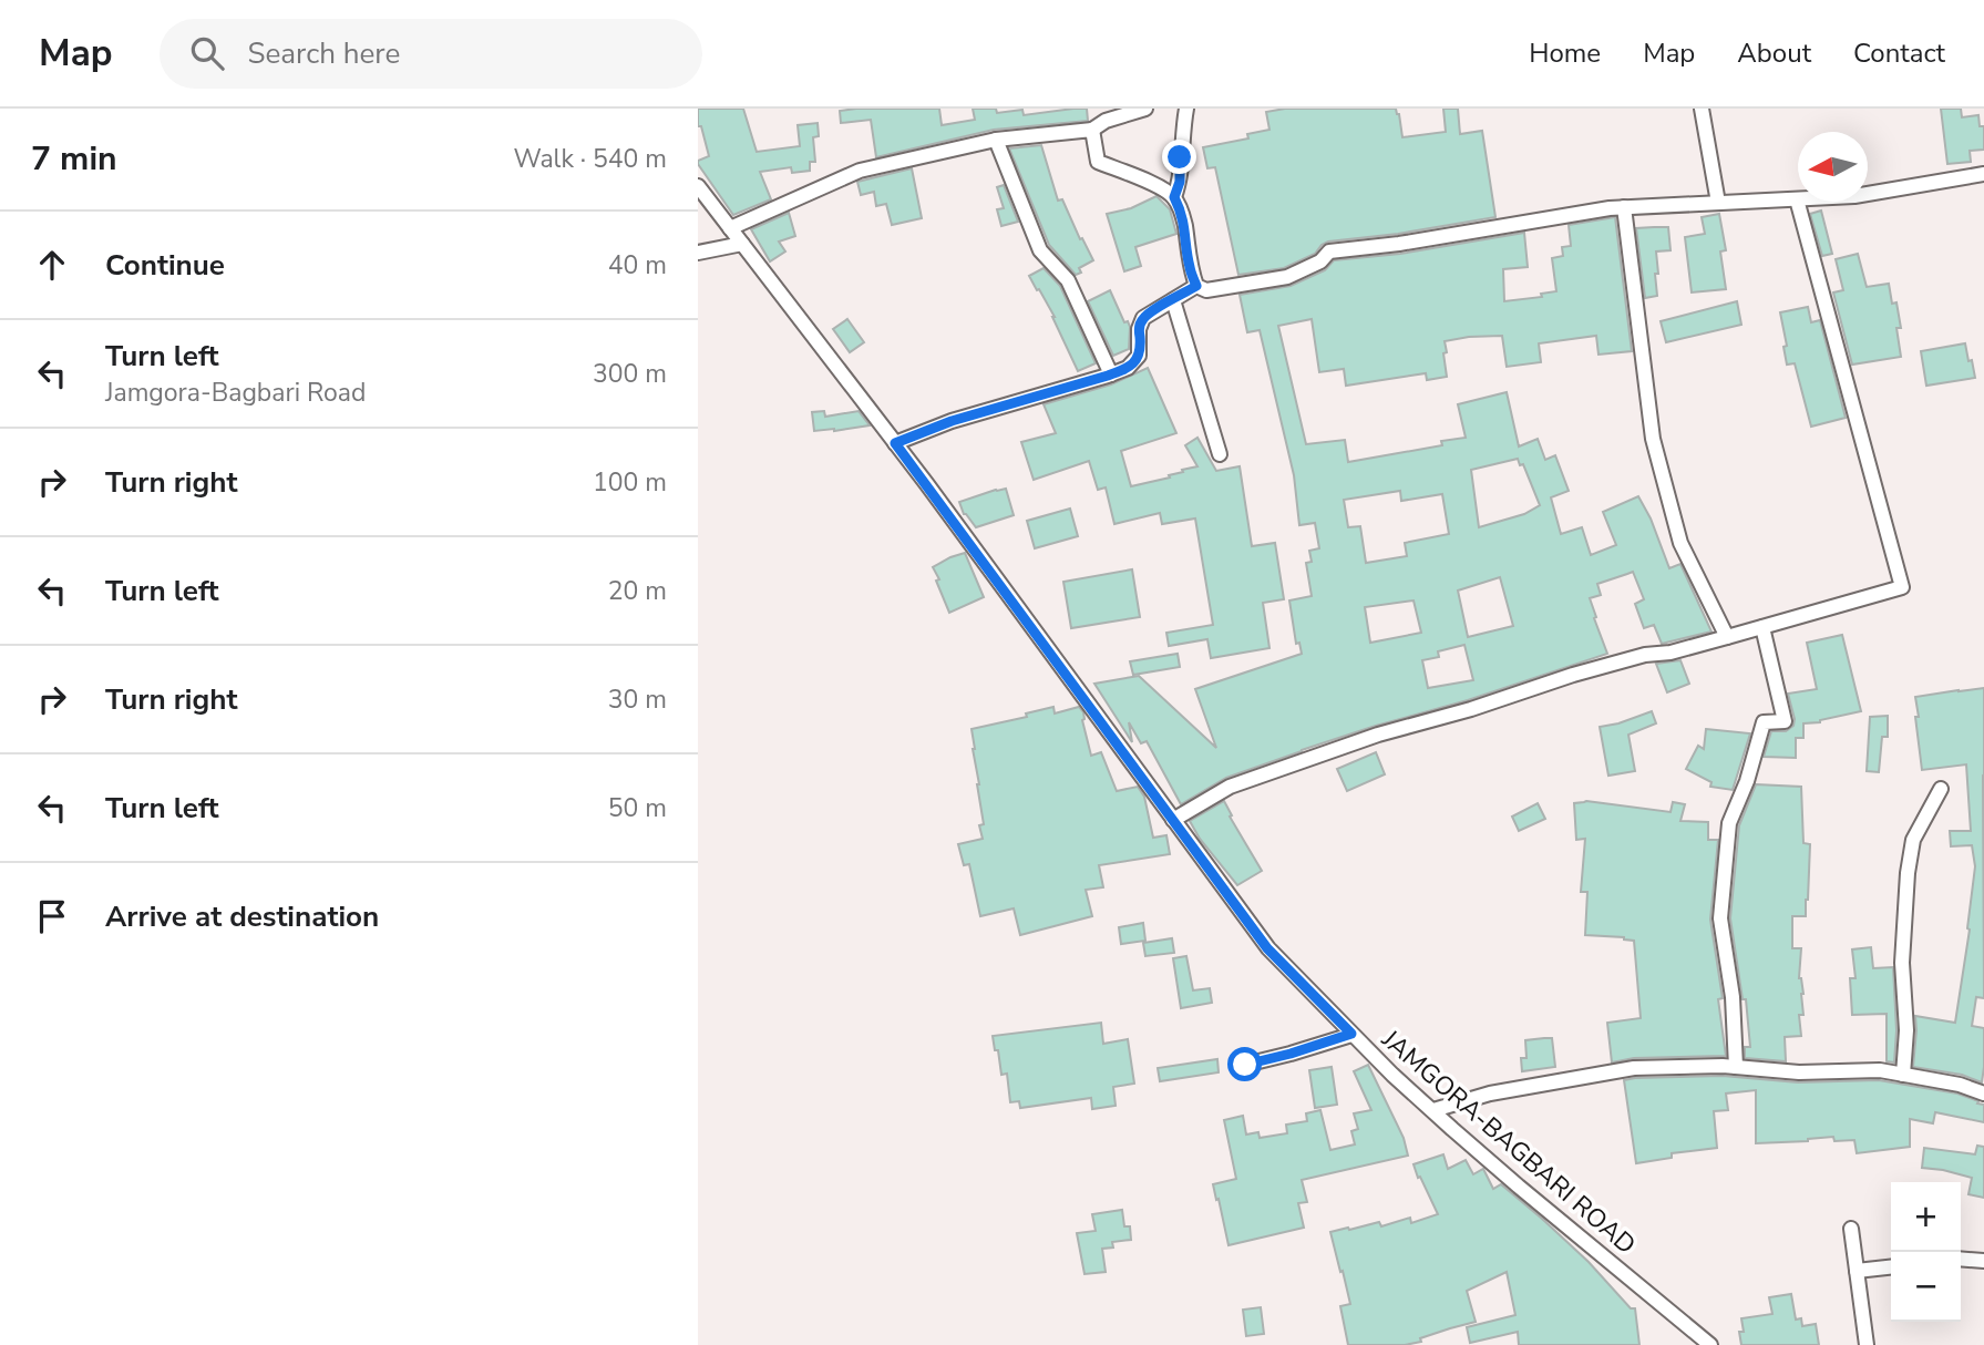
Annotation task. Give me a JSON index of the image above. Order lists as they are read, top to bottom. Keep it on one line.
{"streets":{"street":["JAMGORA-BAGBARI ROAD"]},"north":"left","page":{"header":"Map","search":"Search here","nav":["Home","Map","About","Contact"],"heading":["7 min","Walk · 540 m"],"list":[["Continue","40 m"],["Turn left","Jamgora-Bagbari Road","300 m"],["Turn right","100 m"],["Turn left","20 m"],["Turn right","30 m"],["Turn left","50 m"],"Arrive at destination"],"map_buttons":["+","−"]}}
